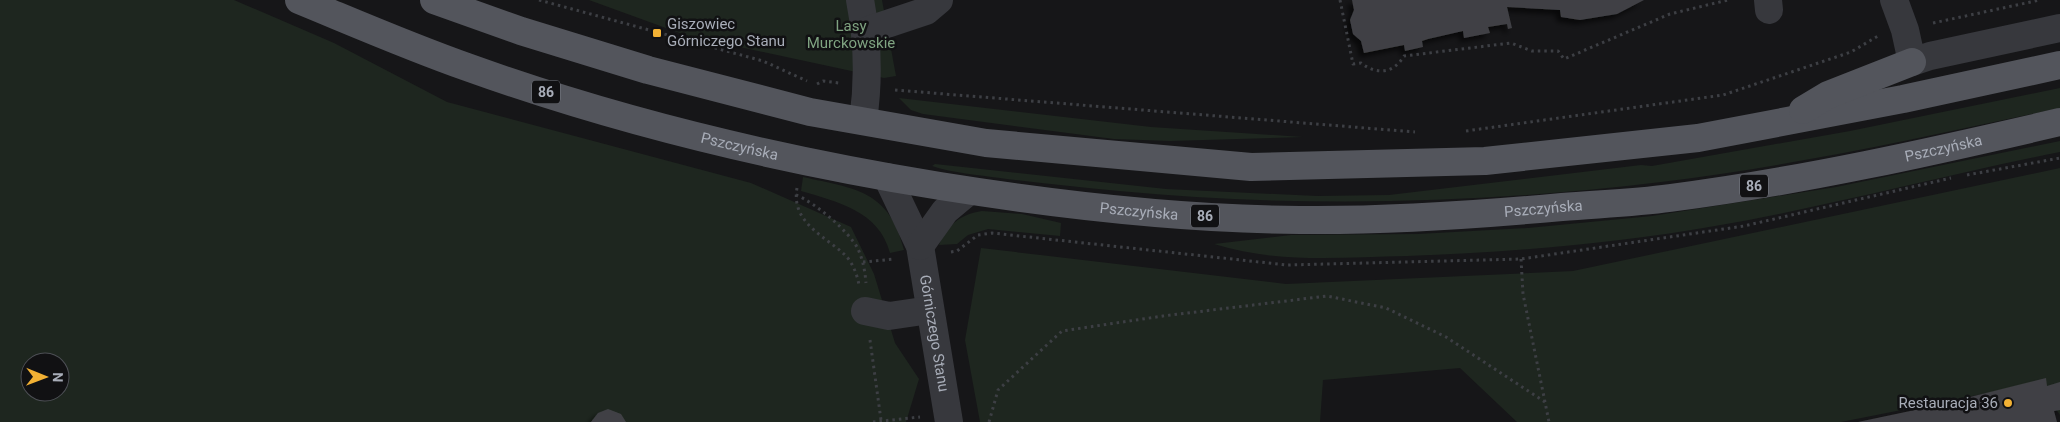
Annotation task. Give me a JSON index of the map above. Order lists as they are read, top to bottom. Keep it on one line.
{"streets":{"main road":["86","Pszczyńska"],"street":["Górniczego Stanu"]},"crossings":[["Pszczyńska","Górniczego Stanu"]],"parks":["Lasy Murckowskie"],"places":{"transit":["Giszowiec Górniczego Stanu"],"other":["Restauracja 36"]},"north":"right"}
